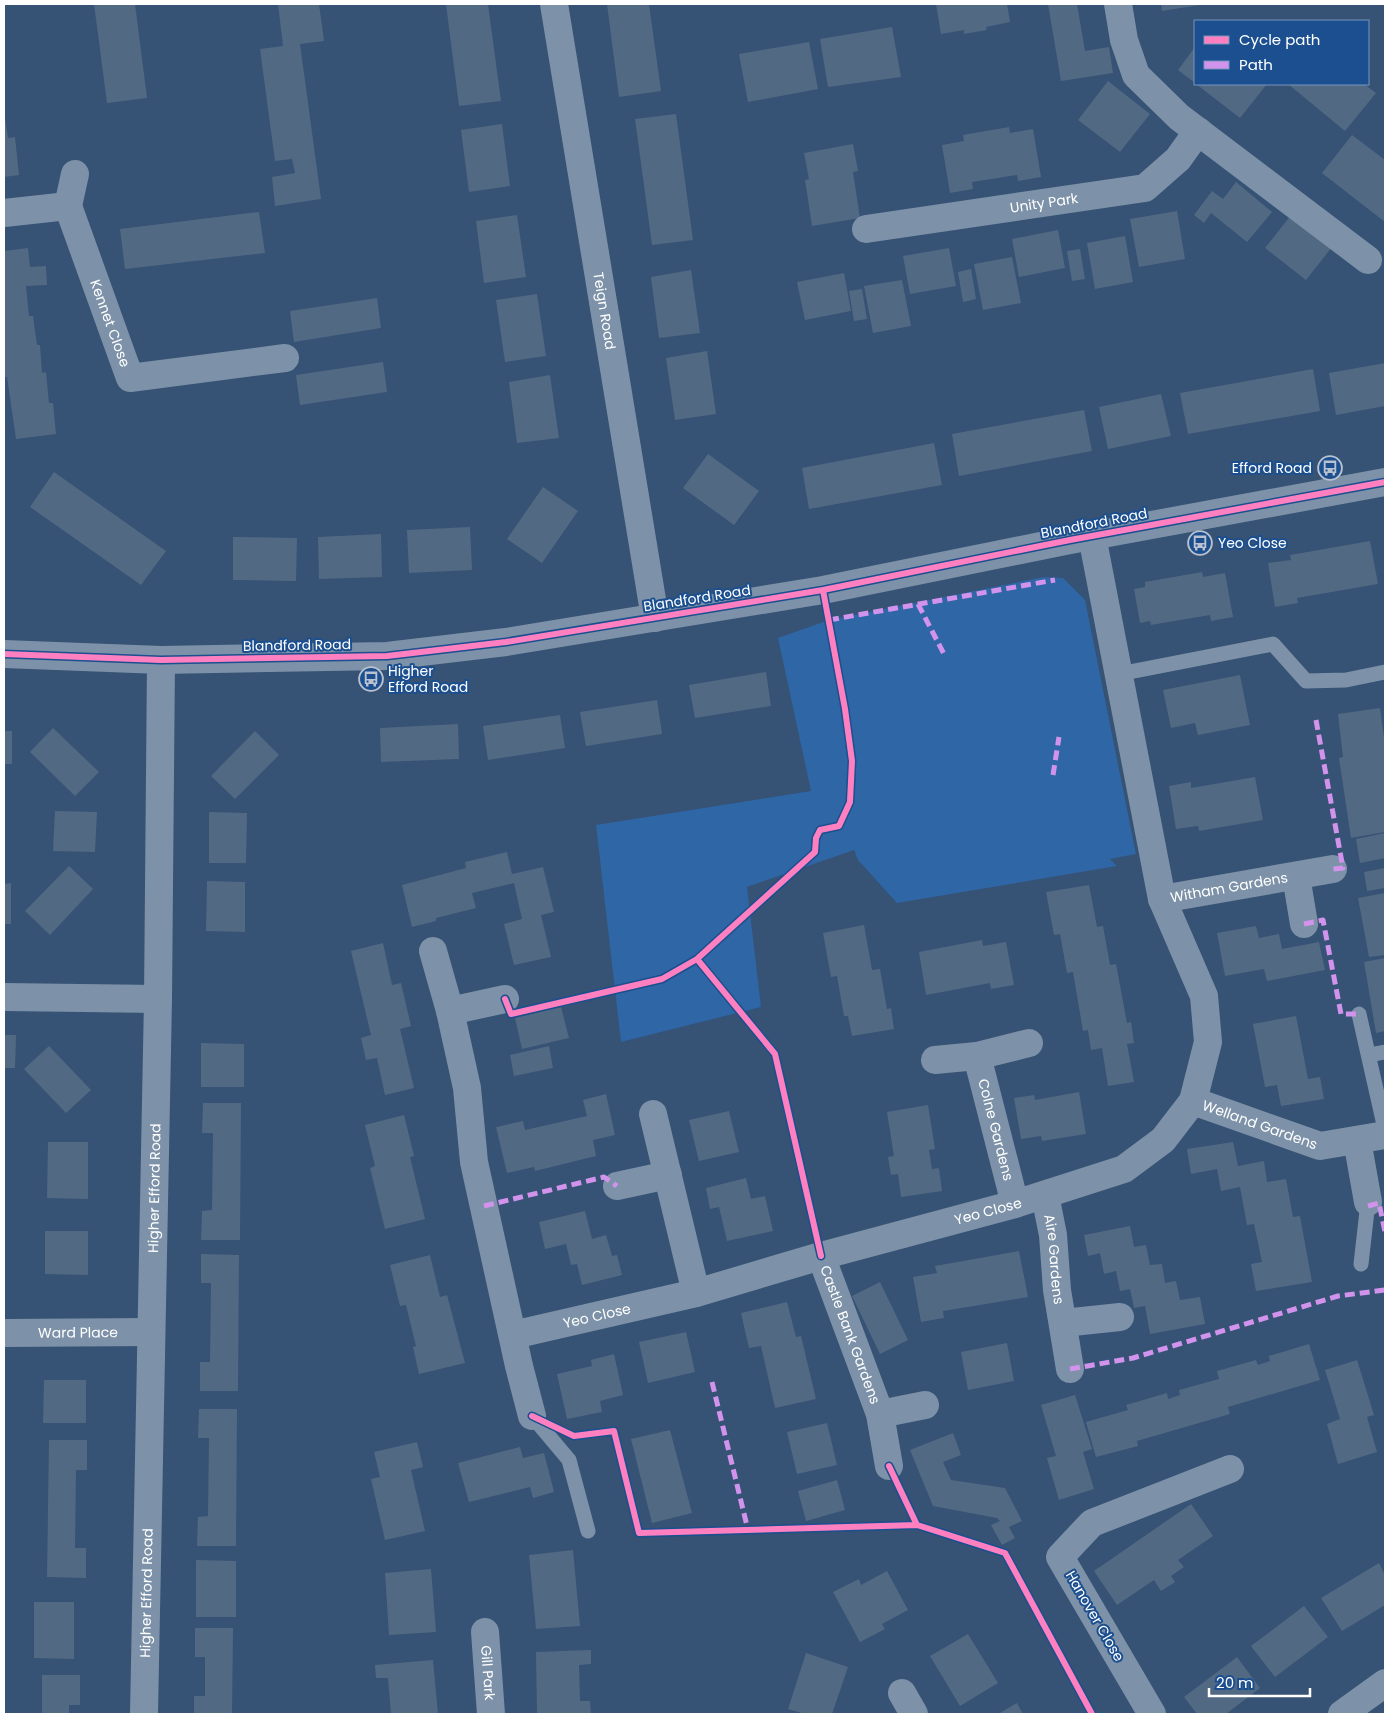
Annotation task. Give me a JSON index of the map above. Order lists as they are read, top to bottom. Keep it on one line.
{"streets":{"street":["Unity Park","Teign Road","Kennet Close","Blandford Road","Witham Gardens","Welland Gardens","Colne Gardens","Higher Efford Road","Yeo Close","Aire Gardens","Ward Place","Castle Bank Gardens","Hanover Close","Gill Park"]},"crossings":[["Teign Road","Blandford Road"],["Blandford Road","Higher Efford Road"],["Blandford Road","Yeo Close"],["Witham Gardens","Yeo Close"],["Welland Gardens","Yeo Close"],["Colne Gardens","Yeo Close"],["Higher Efford Road","Ward Place"],["Yeo Close","Aire Gardens"],["Yeo Close","Castle Bank Gardens"]],"places":{"bus stop":["Efford Road","Yeo Close","Higher Efford Road"]},"legend":["Cycle path","Path"],"scale_bar":"20 m"}
